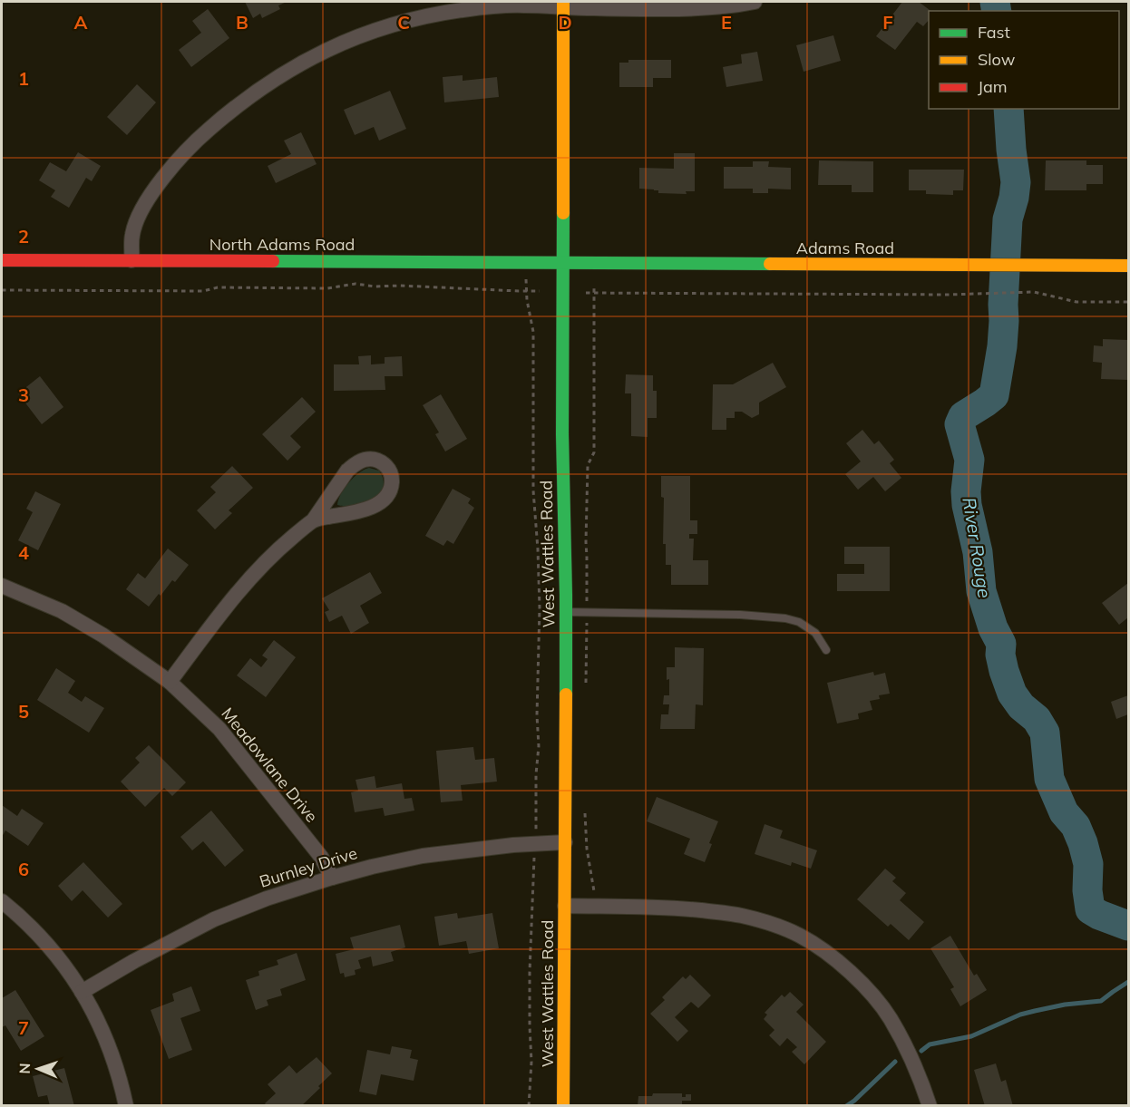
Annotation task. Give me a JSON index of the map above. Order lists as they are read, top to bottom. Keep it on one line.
{"streets":{"street":["North Adams Road","Adams Road","West Wattles Road","Meadowlane Drive","Burnley Drive"]},"crossings":[["North Adams Road","Adams Road"],["North Adams Road","West Wattles Road"],["Adams Road","West Wattles Road"],["West Wattles Road","Burnley Drive"],["Meadowlane Drive","Burnley Drive"]],"water":["River Rouge"],"legend":["Fast","Slow","Jam"],"north":"left","grid":{"columns":["A","B","C","D","E","F"],"rows":["1","2","3","4","5","6","7"]}}
